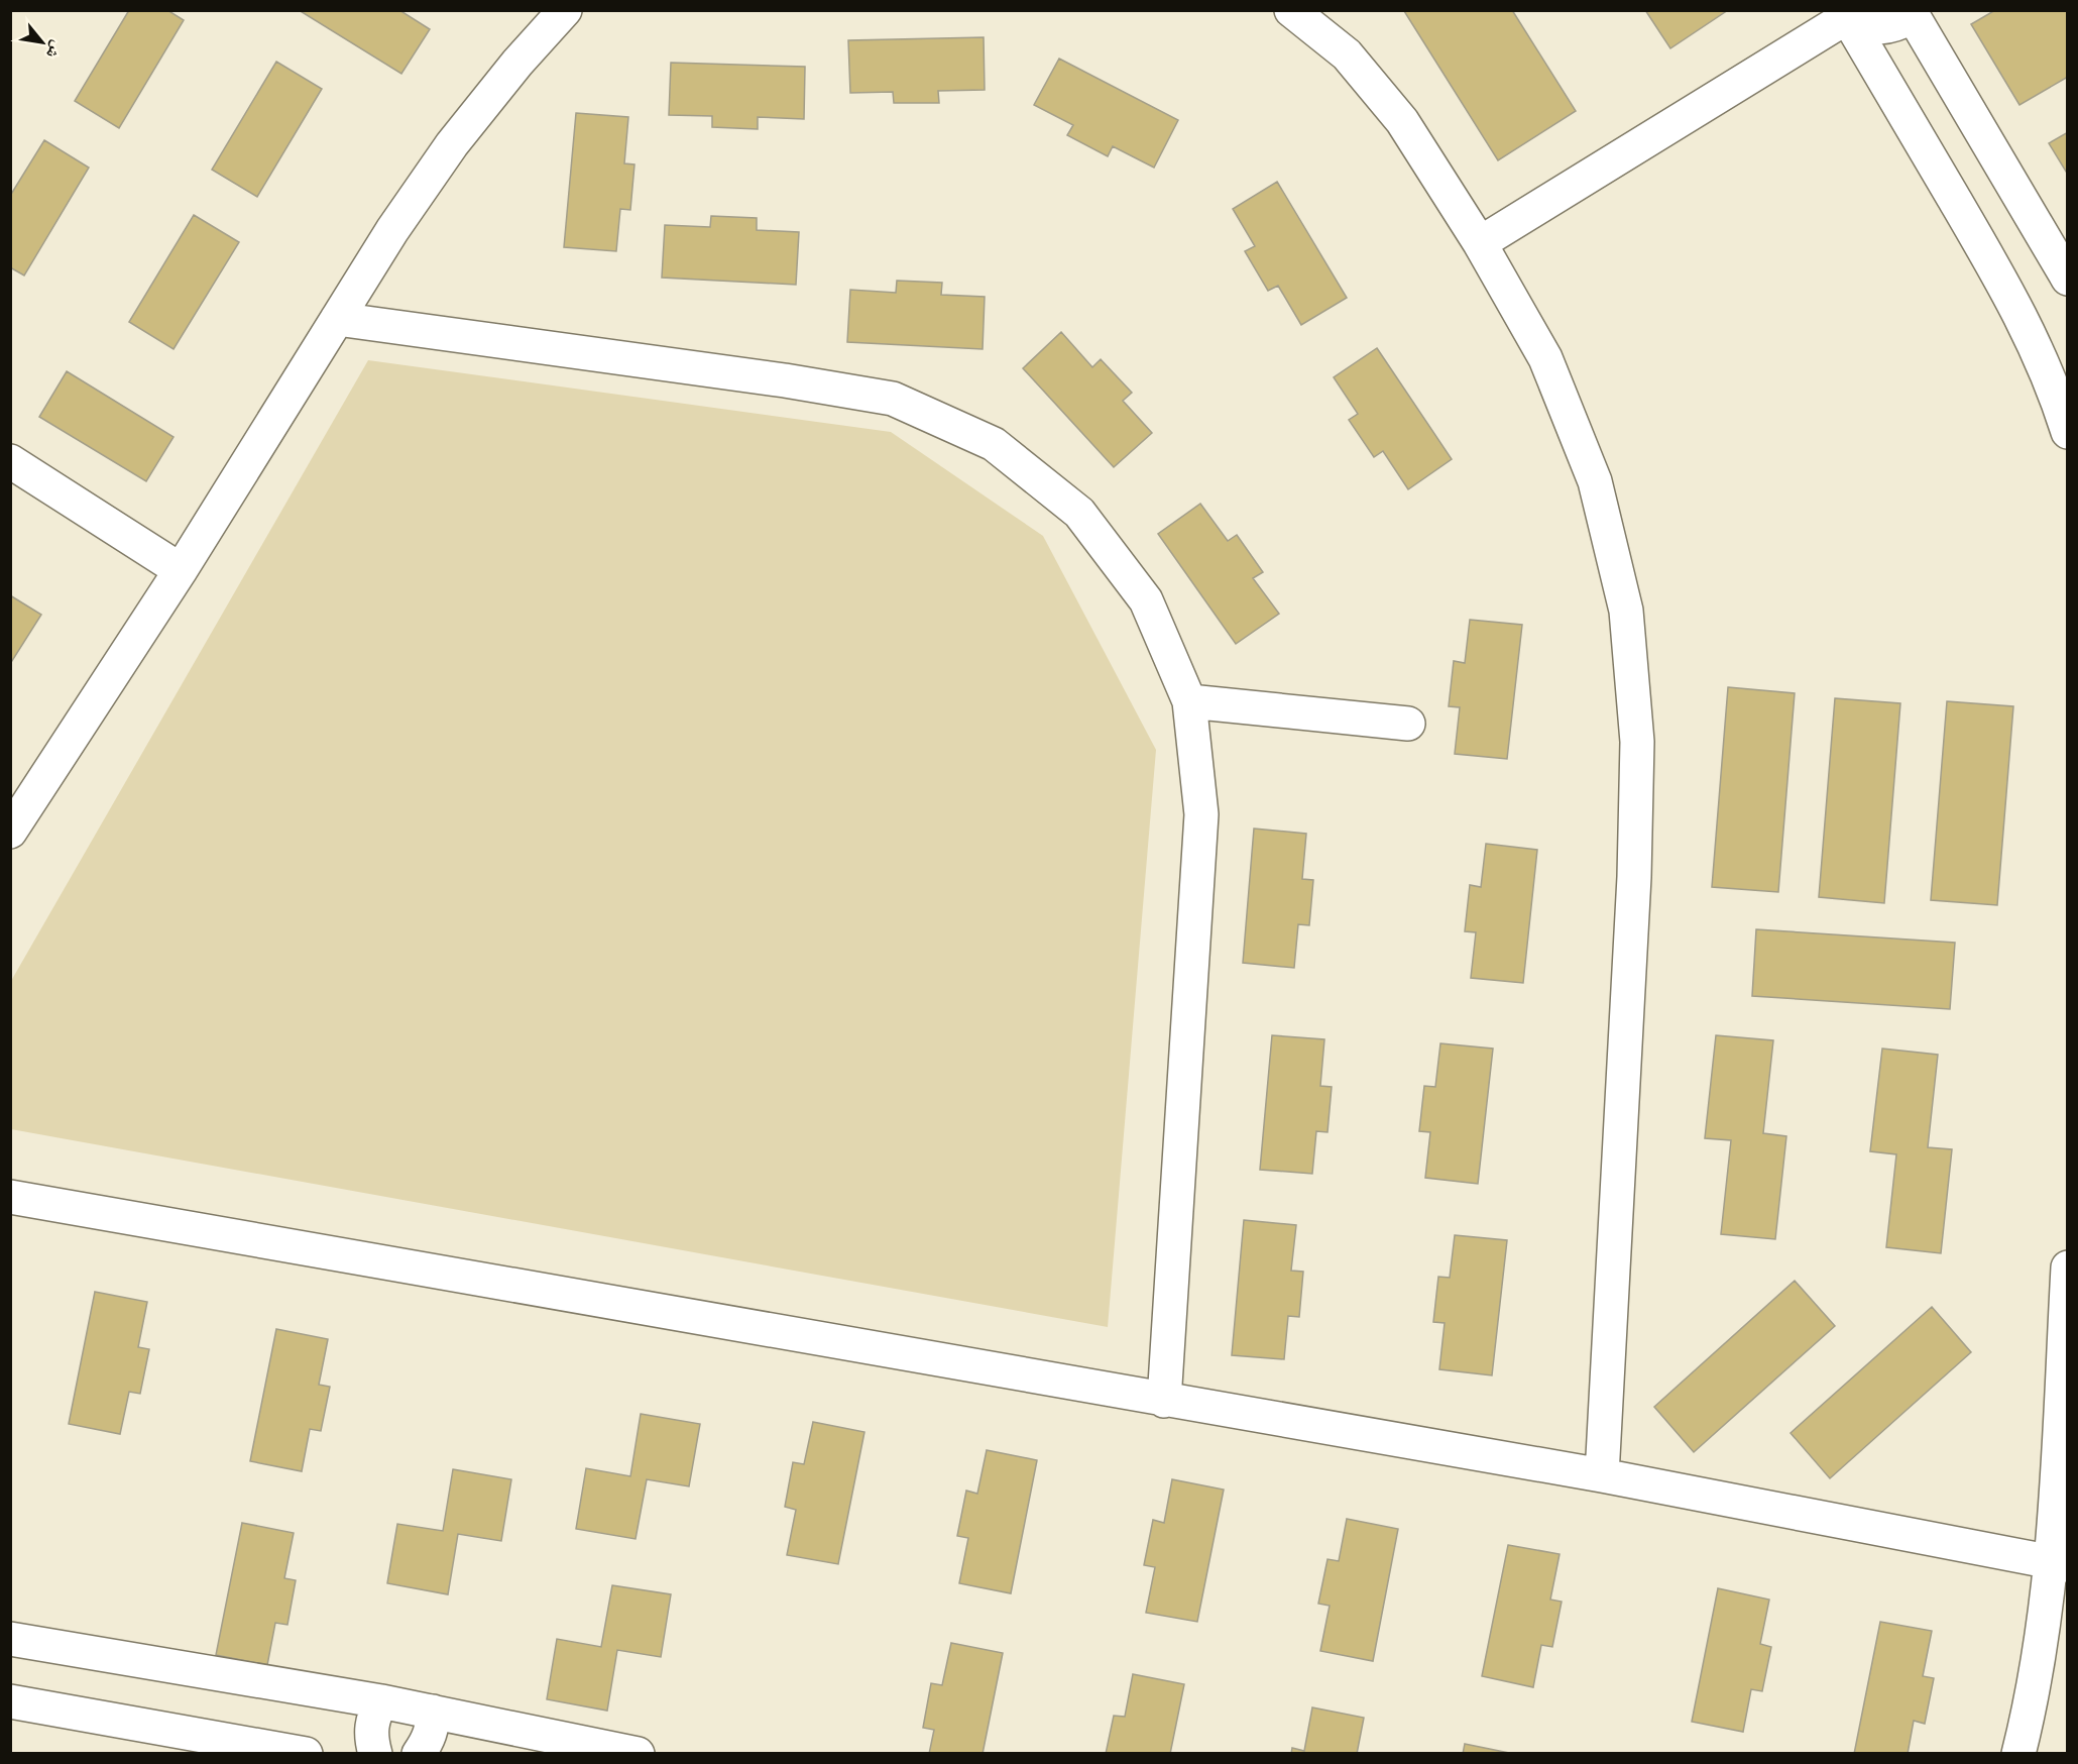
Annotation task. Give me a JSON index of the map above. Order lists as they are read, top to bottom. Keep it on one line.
{"north":"bottom right"}
